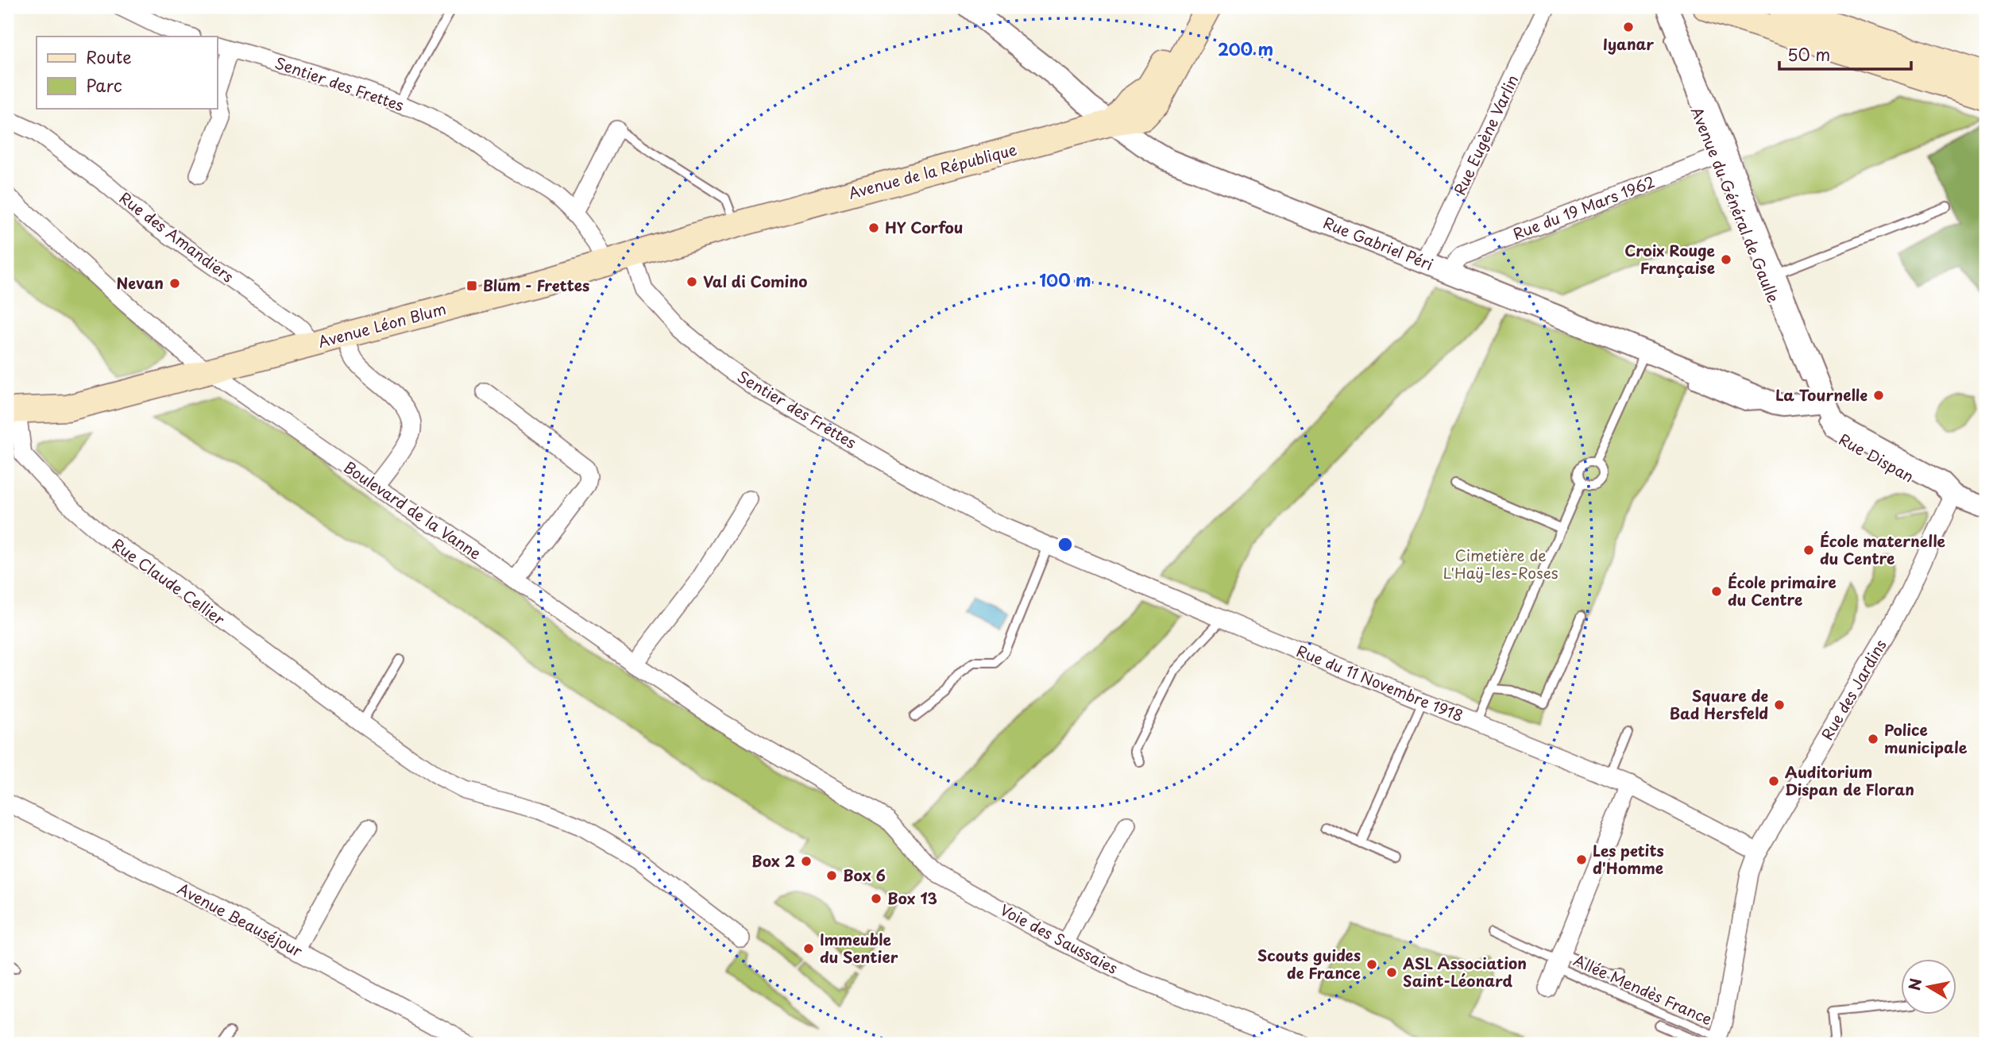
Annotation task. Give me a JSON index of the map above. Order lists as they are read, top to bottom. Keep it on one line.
{"streets":{"main road":["Avenue de la République","Avenue Léon Blum"],"street":["Sentier des Frettes","Rue Eugène Varlin","Avenue du Général de Gaulle","Rue du 19 Mars 1962","Rue des Amandiers","Rue Gabriel Péri","Rue Dispan","Boulevard de la Vanne","Rue Claude Cellier","Rue du 11 Novembre 1918","Rue des Jardins","Avenue Beauséjour","Voie des Saussaies"],"lane":["Allée Mendès France"]},"crossings":[["Sentier des Frettes","Avenue Léon Blum"],["Sentier des Frettes","Rue du 11 Novembre 1918"],["Rue Eugène Varlin","Rue Gabriel Péri"],["Avenue de la République","Rue Gabriel Péri"],["Avenue de la République","Avenue Léon Blum"],["Avenue du Général de Gaulle","Rue du 19 Mars 1962"],["Avenue du Général de Gaulle","Rue Gabriel Péri"],["Avenue du Général de Gaulle","Rue Dispan"],["Rue du 19 Mars 1962","Rue Gabriel Péri"],["Rue des Amandiers","Avenue Léon Blum"],["Rue Gabriel Péri","Rue Dispan"],["Avenue Léon Blum","Boulevard de la Vanne"],["Avenue Léon Blum","Rue Claude Cellier"],["Rue Dispan","Rue des Jardins"],["Boulevard de la Vanne","Voie des Saussaies"],["Rue du 11 Novembre 1918","Rue des Jardins"],["Rue des Jardins","Allée Mendès France"]],"parks":["Cimetière de L'Haÿ-les-Roses"],"places":{"other":["Iyanar","HY Corfou","Croix Rouge Française","Val di Comino","Nevan","La Tournelle","École maternelle du Centre","École primaire du Centre","Square de Bad Hersfeld","Police municipale","Auditorium Dispan de Floran","Les petits d'Homme","Box 2","Box 6","Box 13","Immeuble du Sentier","Scouts guides de France","ASL Association Saint-Léonard"],"transit":["Blum - Frettes"]},"legend":["Route","Parc"],"scale_bar":"50 m","north":"left","rings":["200 m","100 m"]}
